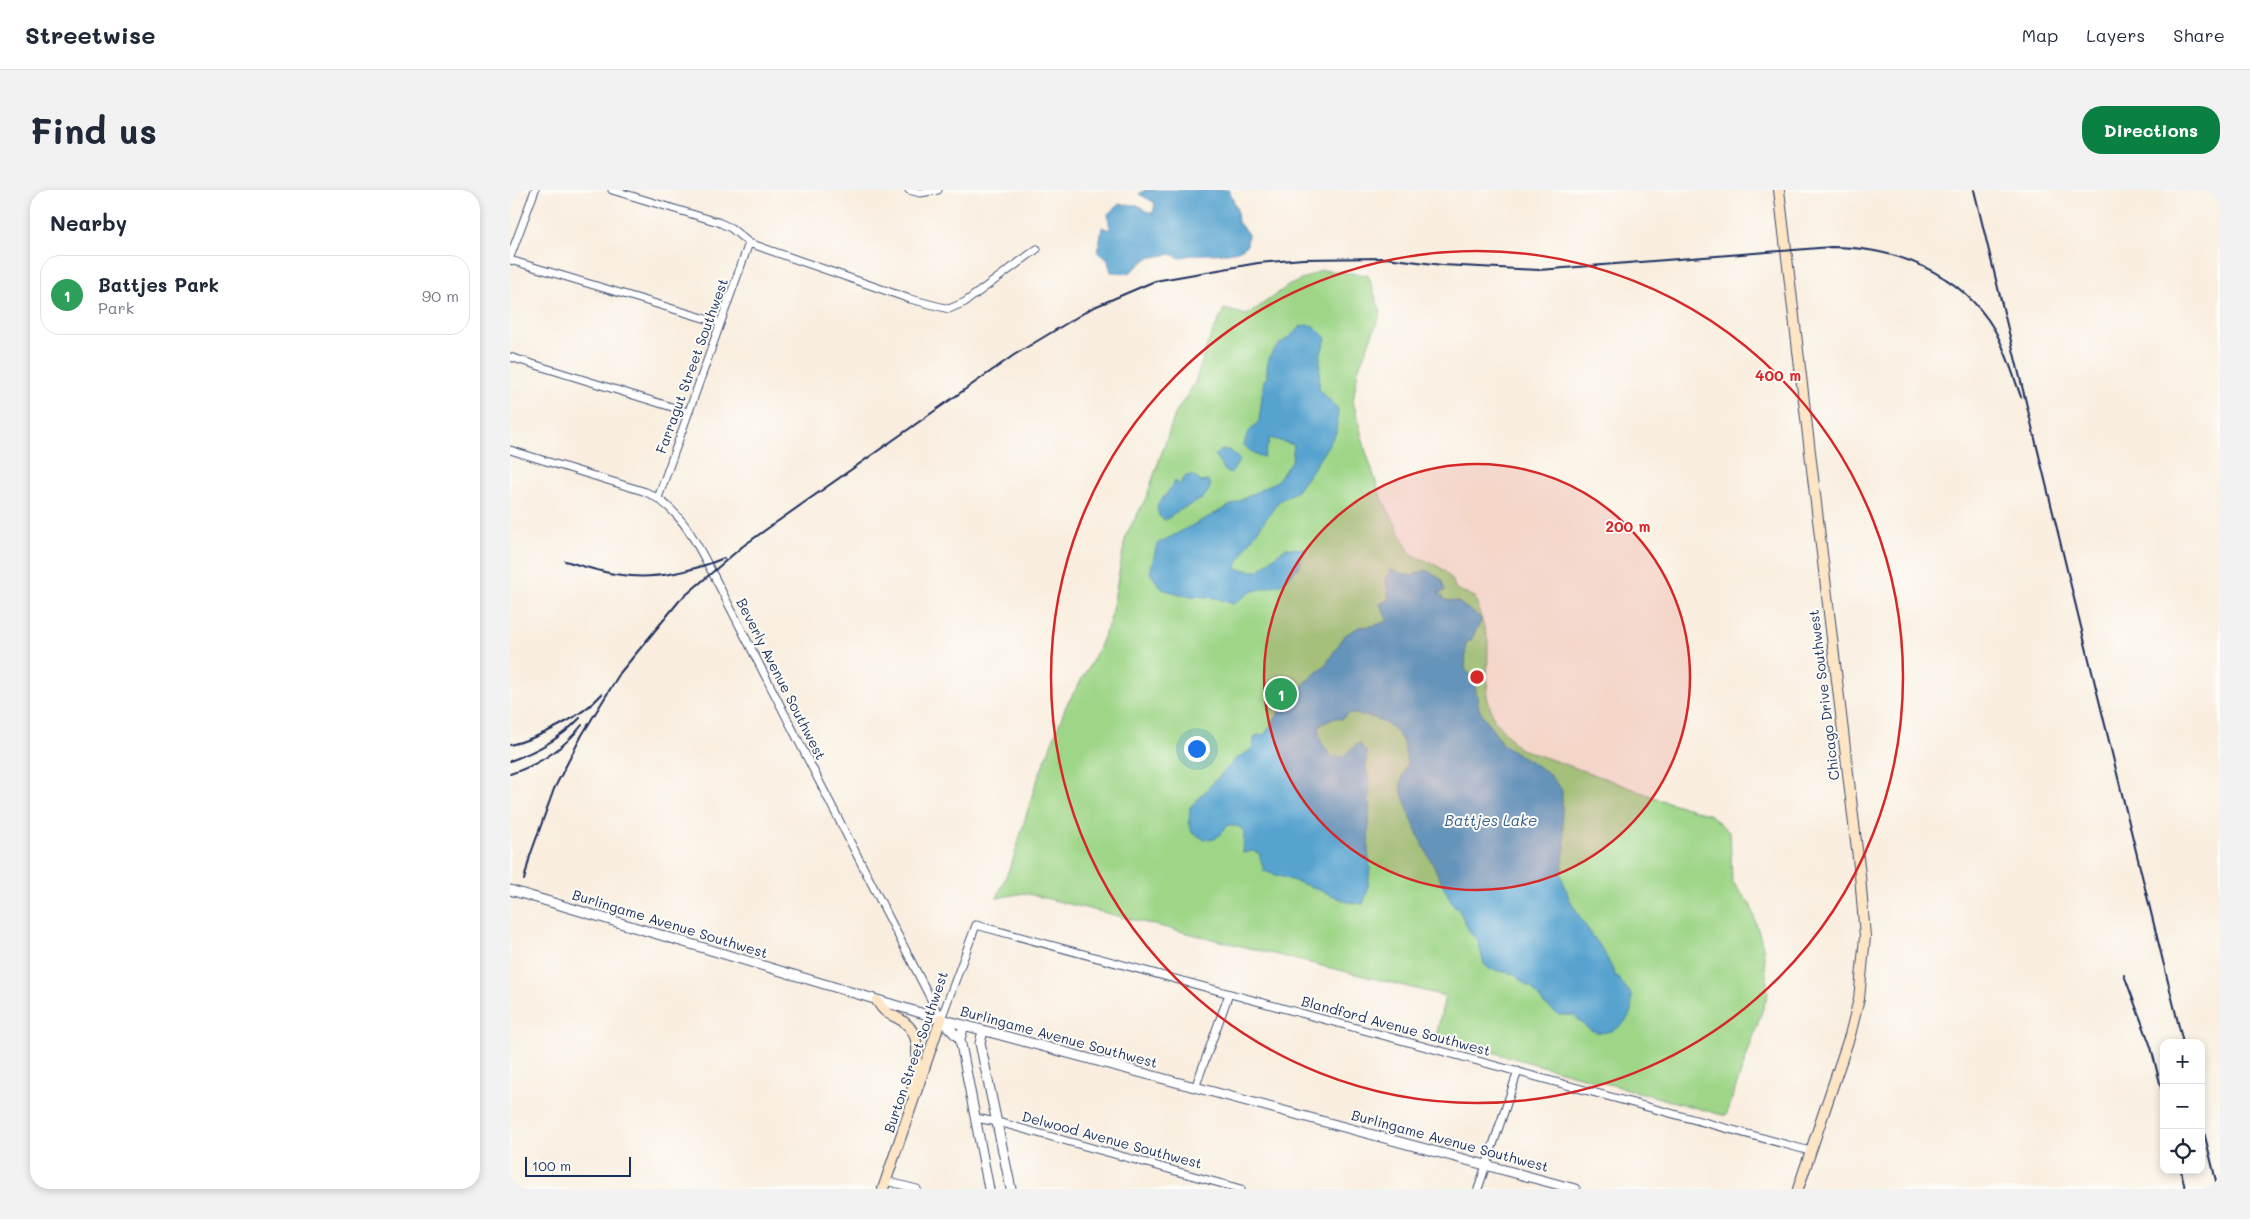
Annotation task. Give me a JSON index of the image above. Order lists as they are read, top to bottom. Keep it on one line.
{"streets":{"main road":["Chicago Drive Southwest","Burton Street Southwest"],"street":["Farragut Street Southwest","Beverly Avenue Southwest","Burlingame Avenue Southwest","Blandford Avenue Southwest","Delwood Avenue Southwest"]},"crossings":[["Farragut Street Southwest","Beverly Avenue Southwest"],["Beverly Avenue Southwest","Burlingame Avenue Southwest"],["Beverly Avenue Southwest","Burton Street Southwest"],["Chicago Drive Southwest","Blandford Avenue Southwest"],["Burlingame Avenue Southwest","Burton Street Southwest"],["Blandford Avenue Southwest","Burton Street Southwest"]],"water":["Battjes Lake"],"scale_bar":"100 m","page":{"header":"Streetwise","nav":["Map","Layers","Share"],"buttons":"Directions","title":"Find us","heading":"Nearby","list":[{"mark":"1","name":"Battjes Park","note":"Park","value":"90 m"}],"pins":"1","map_buttons":["+","−"],"scale":"100 m"},"rings":["400 m","200 m"]}
